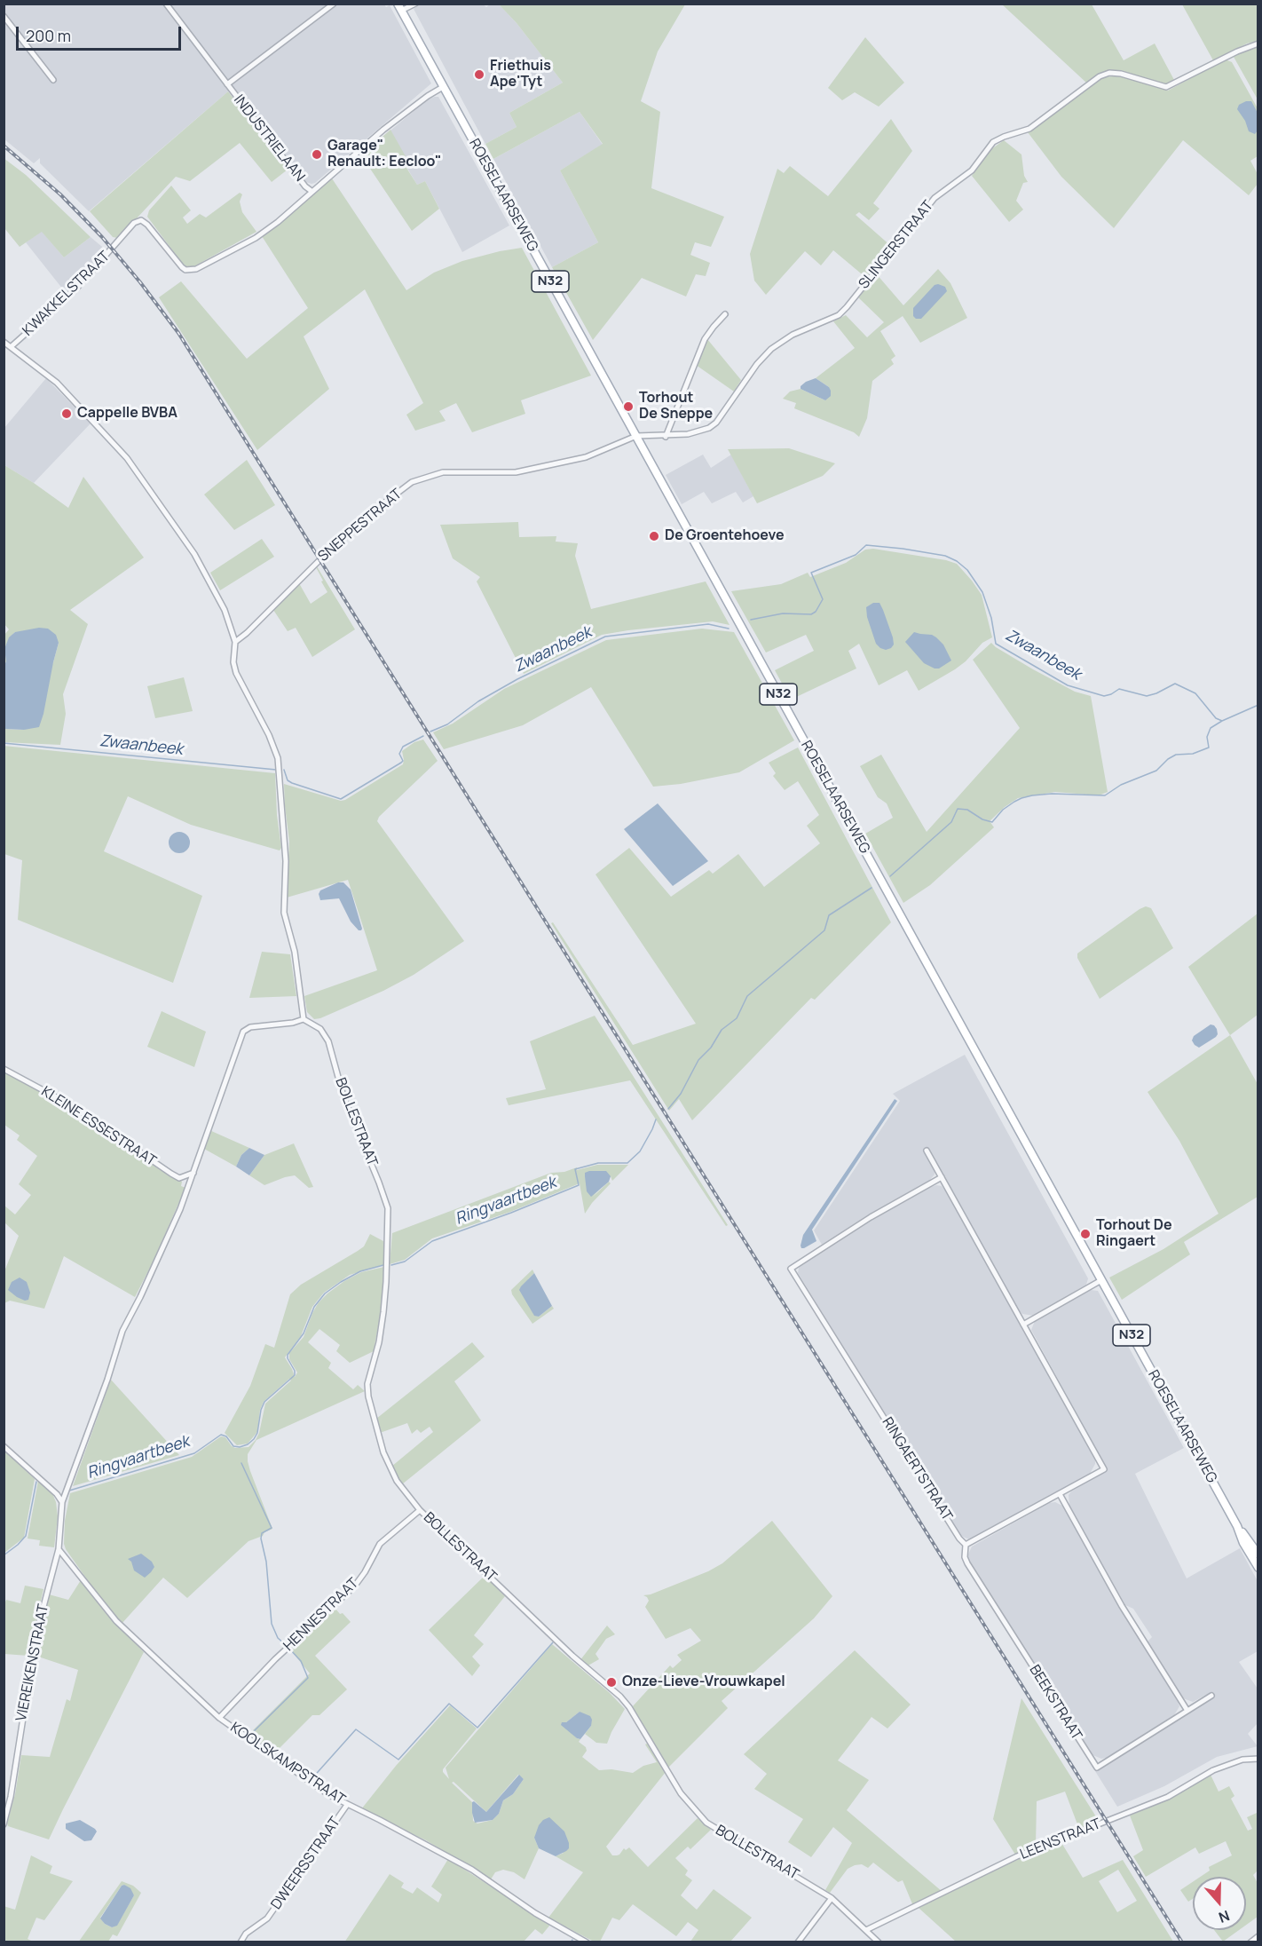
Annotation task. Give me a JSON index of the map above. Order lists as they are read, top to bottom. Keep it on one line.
{"streets":{"main road":["ROESELAARSEWEG","N32"],"street":["INDUSTRIELAAN","SLINGERSTRAAT","KWAKKELSTRAAT","SNEPPESTRAAT","BOLLESTRAAT","KLEINE ESSESTRAAT","RINGAERTSTRAAT","HENNESTRAAT","VIEREIKENSTRAAT","BEEKSTRAAT","KOOLSKAMPSTRAAT","LEENSTRAAT","DWEERSSTRAAT"]},"crossings":[["INDUSTRIELAAN","KWAKKELSTRAAT"],["ROESELAARSEWEG","SLINGERSTRAAT"],["ROESELAARSEWEG","KWAKKELSTRAAT"],["ROESELAARSEWEG","SNEPPESTRAAT"],["SLINGERSTRAAT","SNEPPESTRAAT"],["BOLLESTRAAT","HENNESTRAAT"],["BOLLESTRAAT","VIEREIKENSTRAAT"],["BOLLESTRAAT","LEENSTRAAT"],["KLEINE ESSESTRAAT","VIEREIKENSTRAAT"],["RINGAERTSTRAAT","BEEKSTRAAT"],["HENNESTRAAT","KOOLSKAMPSTRAAT"],["VIEREIKENSTRAAT","KOOLSKAMPSTRAAT"],["KOOLSKAMPSTRAAT","DWEERSSTRAAT"]],"water":["Zwaanbeek","Ringvaartbeek"],"places":["Friethuis Ape'Tyt","Garage\" Renault: Eecloo\"","Torhout De Sneppe","Cappelle BVBA","De Groentehoeve","Torhout De Ringaert","Onze-Lieve-Vrouwkapel"],"scale_bar":"200 m","north":"bottom"}
